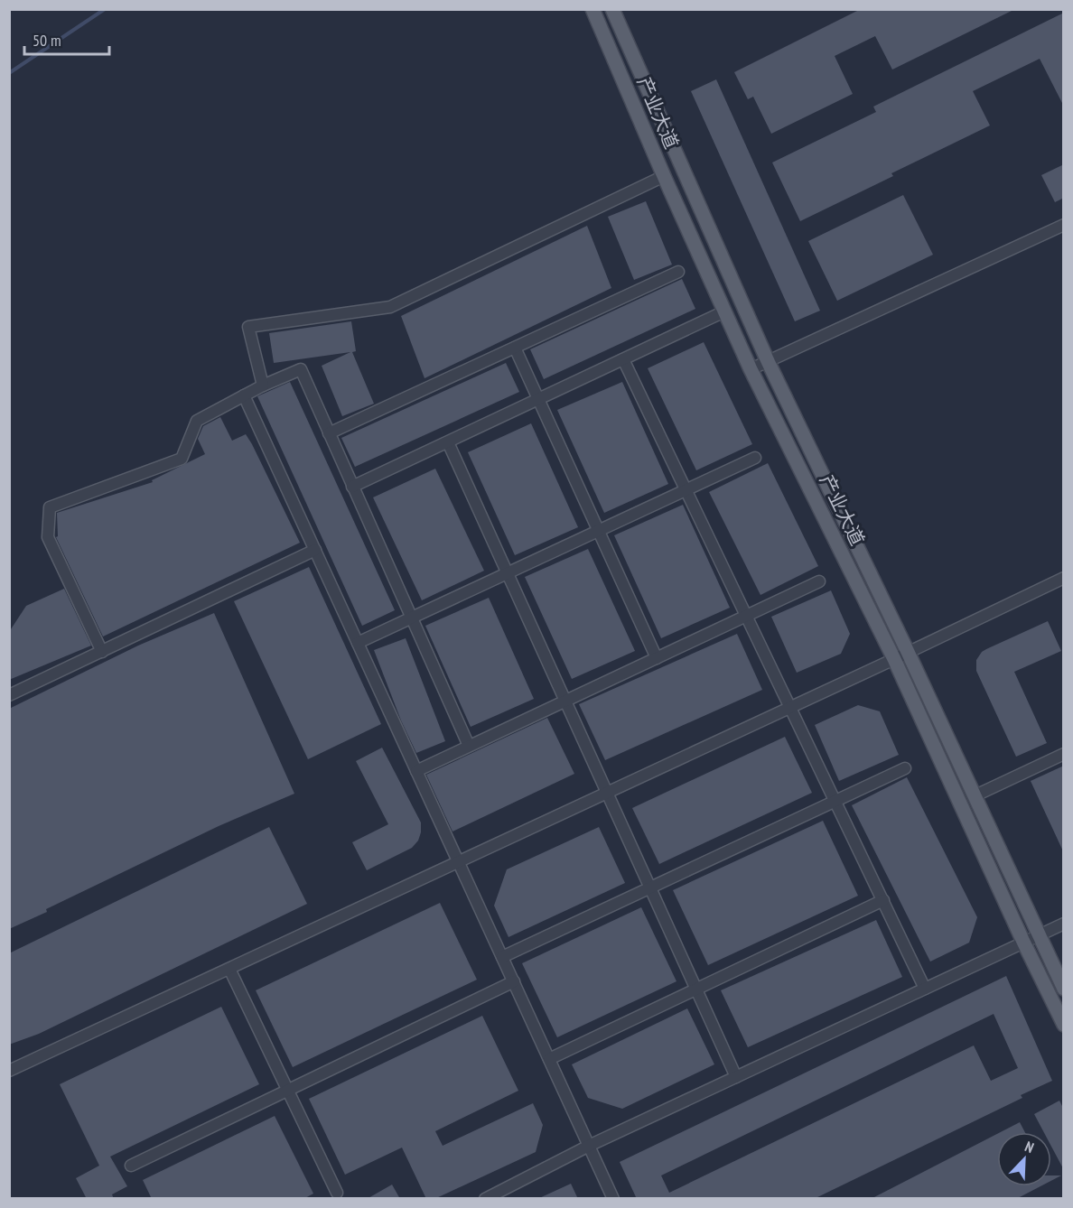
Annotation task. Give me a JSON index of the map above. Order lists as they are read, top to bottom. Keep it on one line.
{"streets":{"main road":["产业大道"]},"scale_bar":"50 m","north":"top right"}
